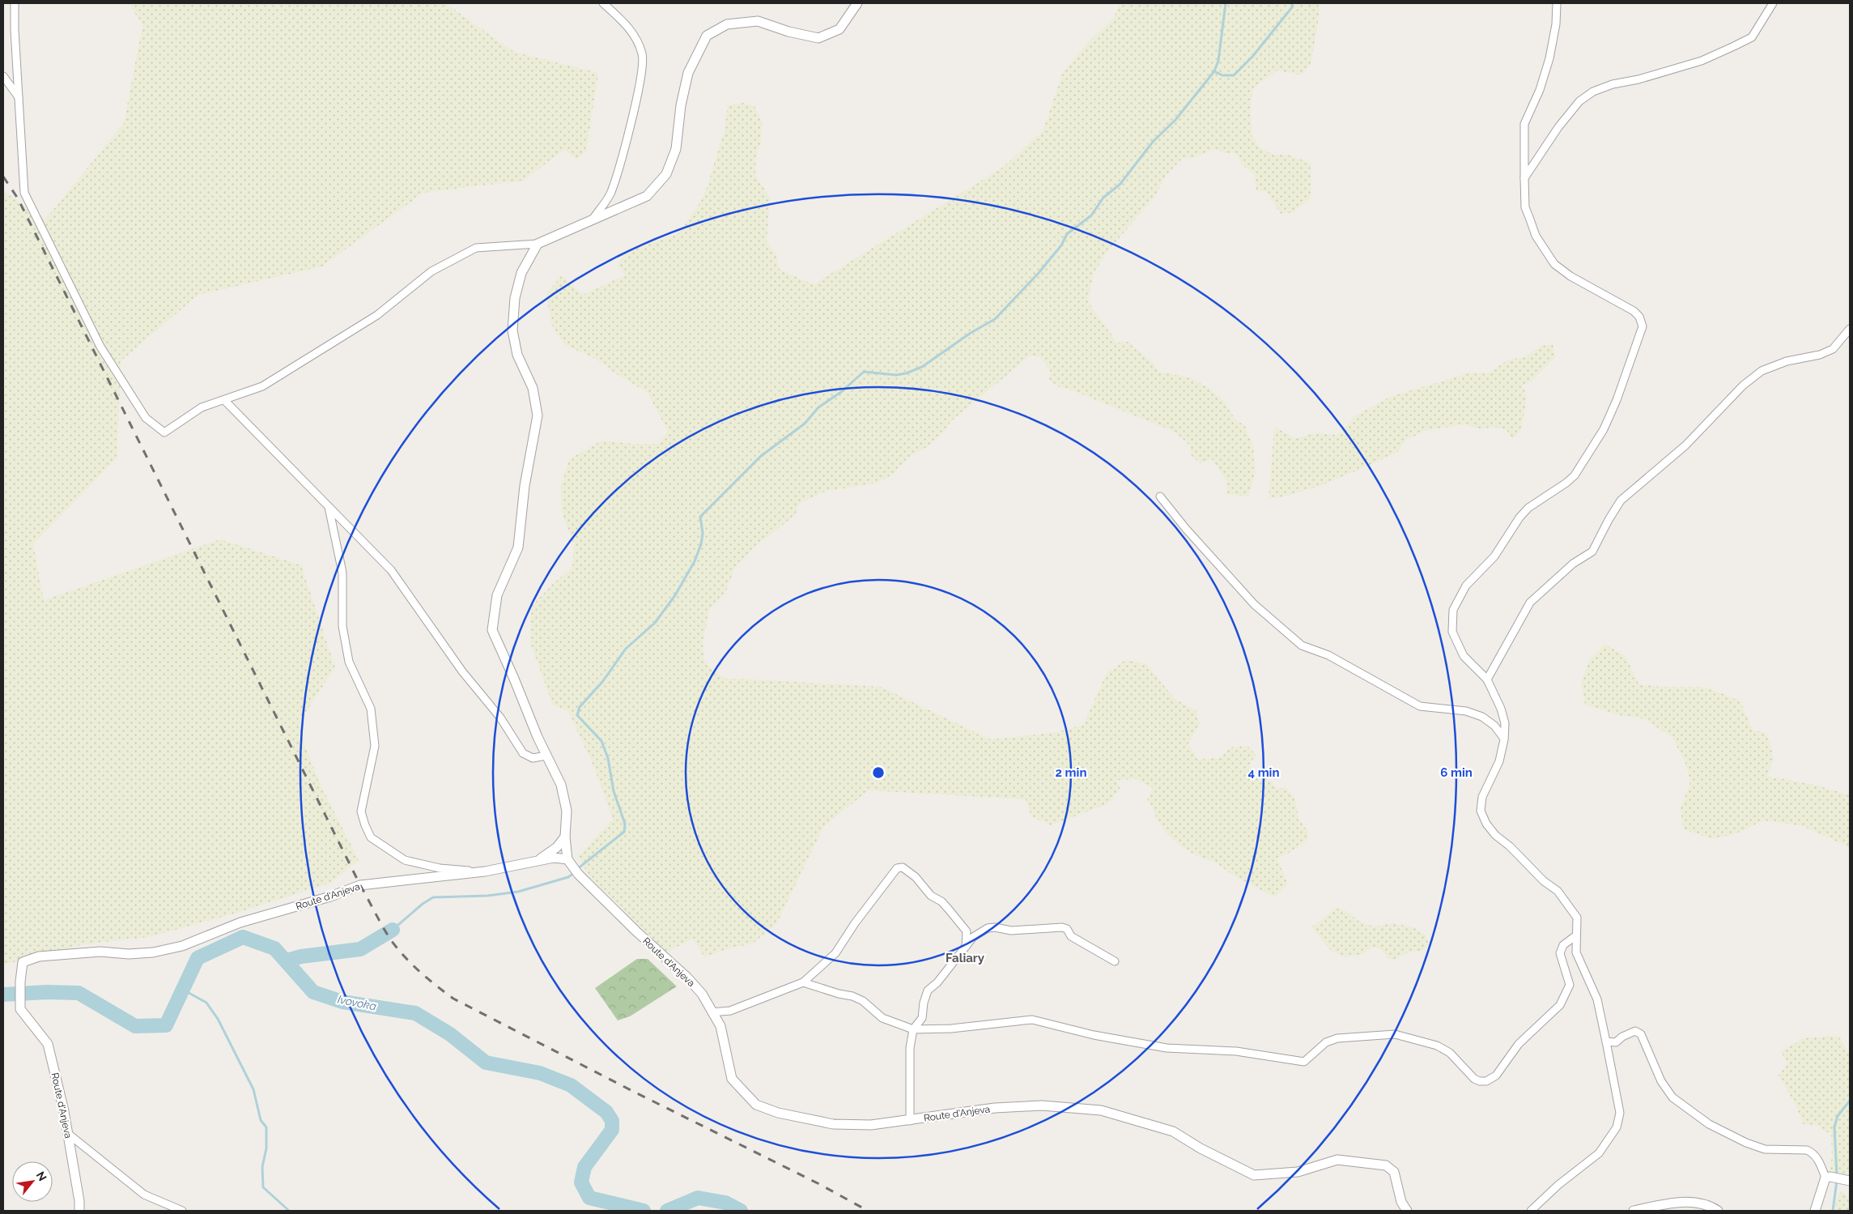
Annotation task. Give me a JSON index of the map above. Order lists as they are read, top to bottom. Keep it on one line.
{"streets":{"street":["Route d'Anjeva"]},"districts":["Faliary"],"water":["Ivovoka"],"north":"top right","rings":["2 min","4 min","6 min"]}
